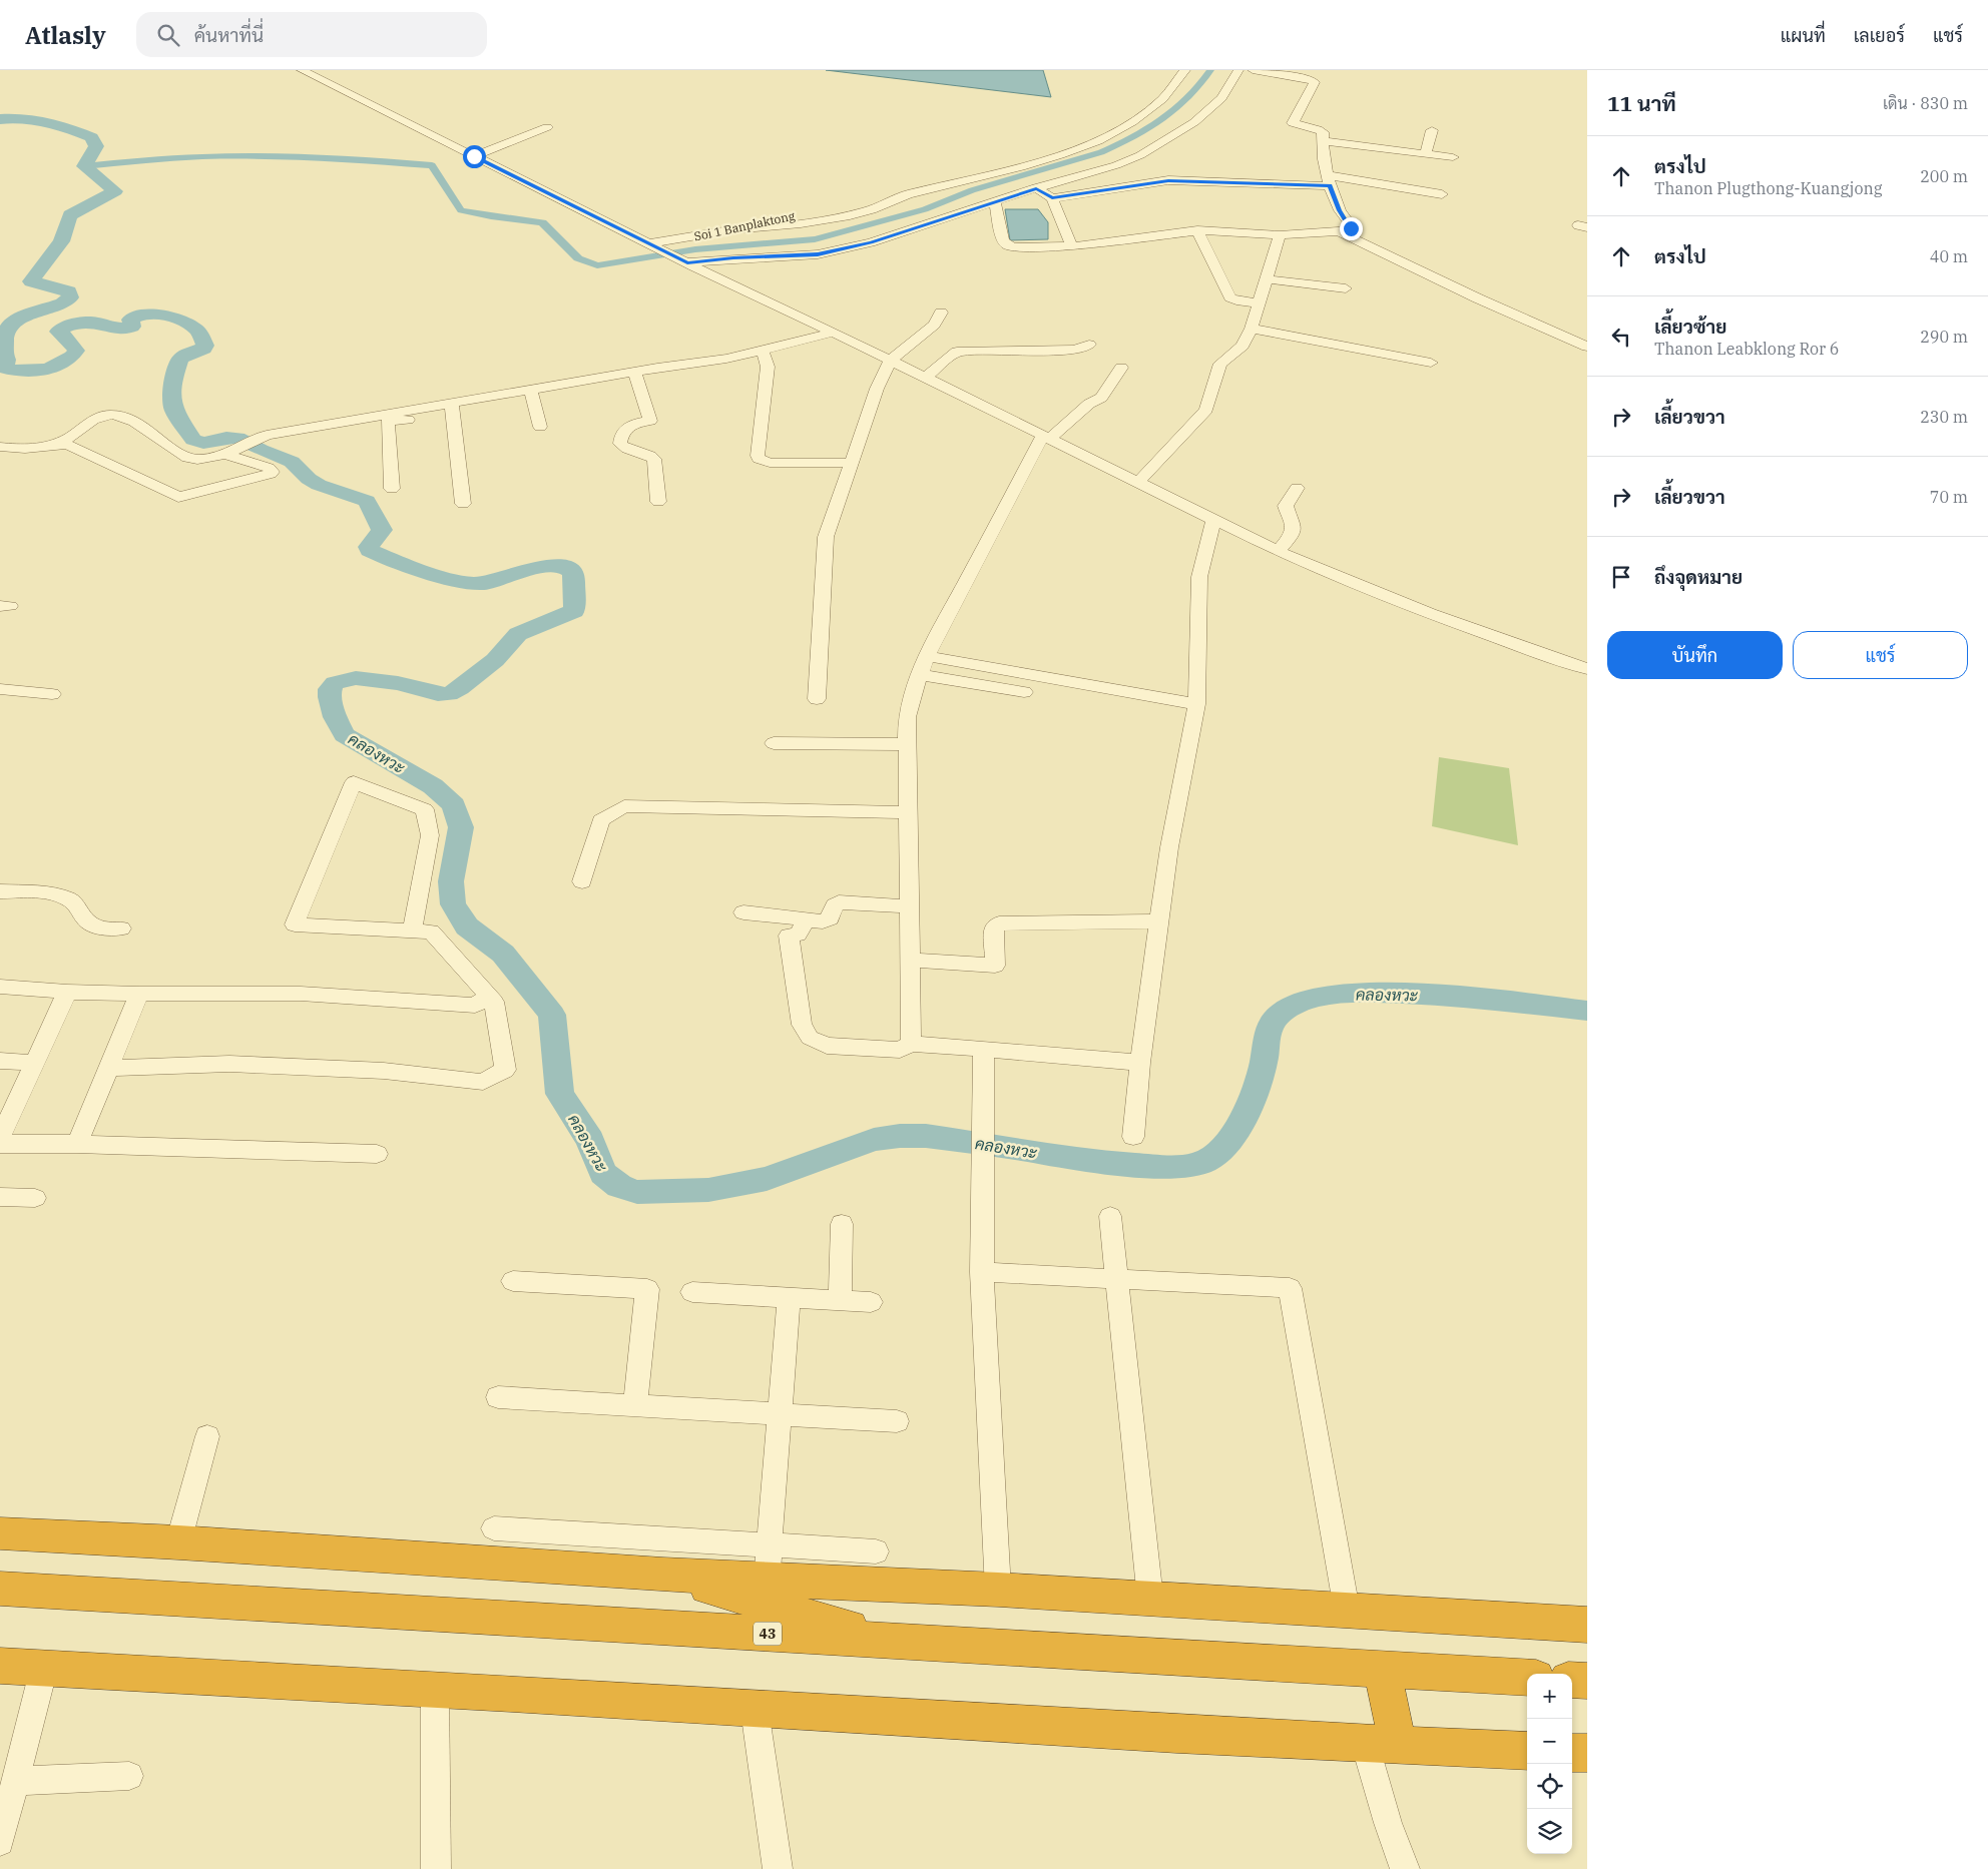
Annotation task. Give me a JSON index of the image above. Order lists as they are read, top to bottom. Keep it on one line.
{"streets":{"highway":["43"],"street":["Soi 1 Banplaktong"]},"water":["คลองหวะ"],"page":{"header":"Atlasly","search":"ค้นหาที่นี่","nav":["แผนที่","เลเยอร์","แชร์"],"heading":["11 นาที","เดิน · 830 m"],"list":[["ตรงไป","Thanon Plugthong-Kuangjong","200 m"],["ตรงไป","40 m"],["เลี้ยวซ้าย","Thanon Leabklong Ror 6","290 m"],["เลี้ยวขวา","230 m"],["เลี้ยวขวา","70 m"],"ถึงจุดหมาย"],"buttons":["บันทึก","แชร์"],"map_buttons":["+","−"]}}
